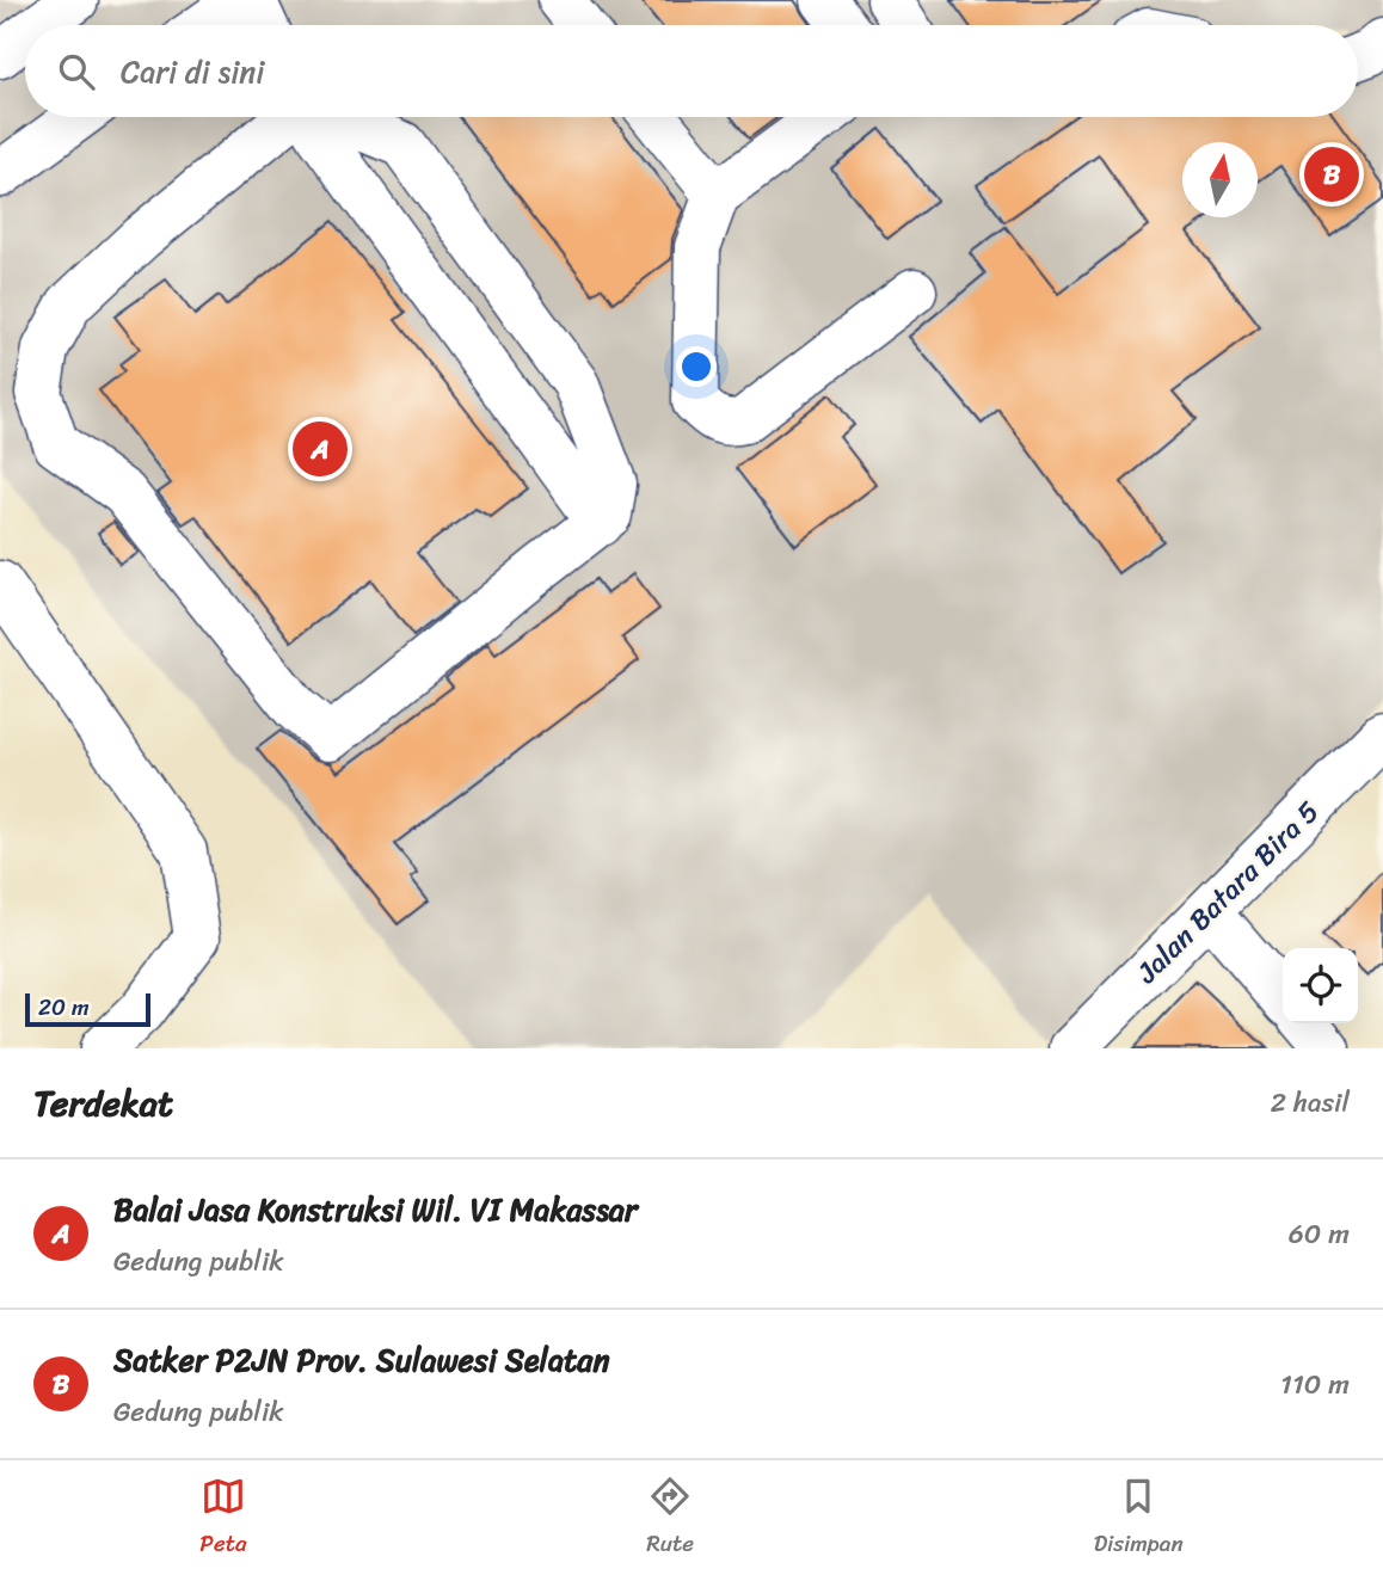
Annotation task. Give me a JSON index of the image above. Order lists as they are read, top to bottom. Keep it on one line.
{"streets":{"street":["Jalan Batara Bira 5"]},"scale_bar":"20 m","north":"top","page":{"search":"Cari di sini","pins":["B","A"],"scale":"20 m","heading":["Terdekat","2 hasil"],"list":[{"mark":"A","name":"Balai Jasa Konstruksi Wil. VI Makassar","note":"Gedung publik","value":"60 m"},{"mark":"B","name":"Satker P2JN Prov. Sulawesi Selatan","note":"Gedung publik","value":"110 m"}],"nav":["Peta","Rute","Disimpan"]}}
